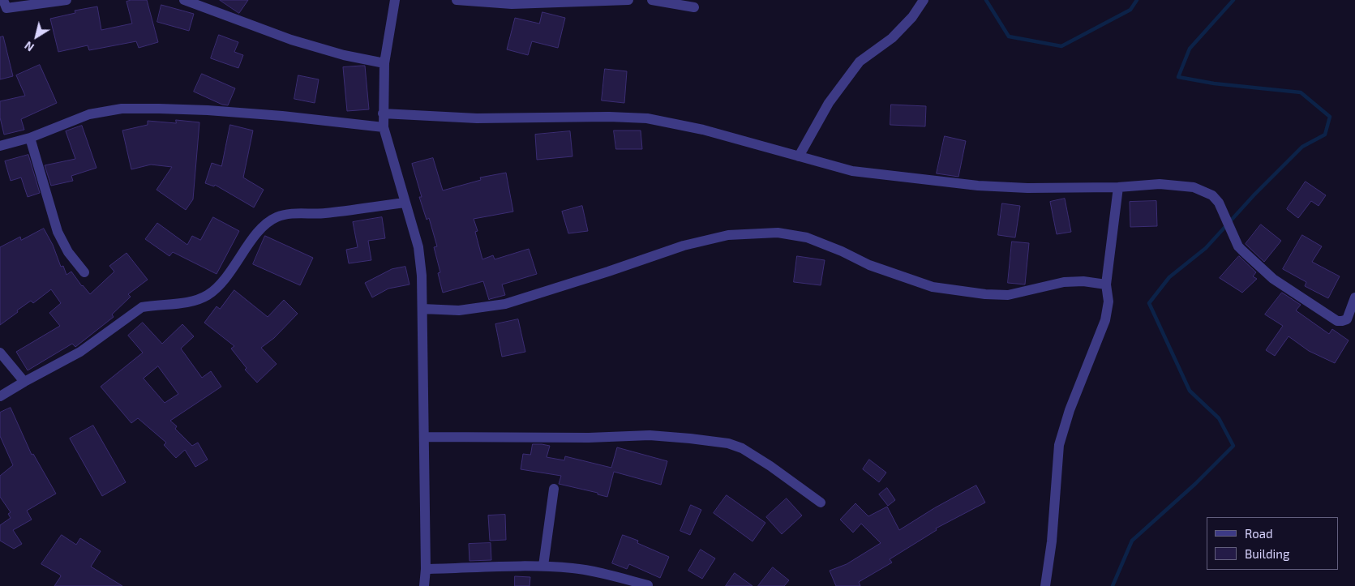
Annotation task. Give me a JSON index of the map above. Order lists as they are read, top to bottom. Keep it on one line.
{"legend":["Road","Building"],"north":"bottom left"}
